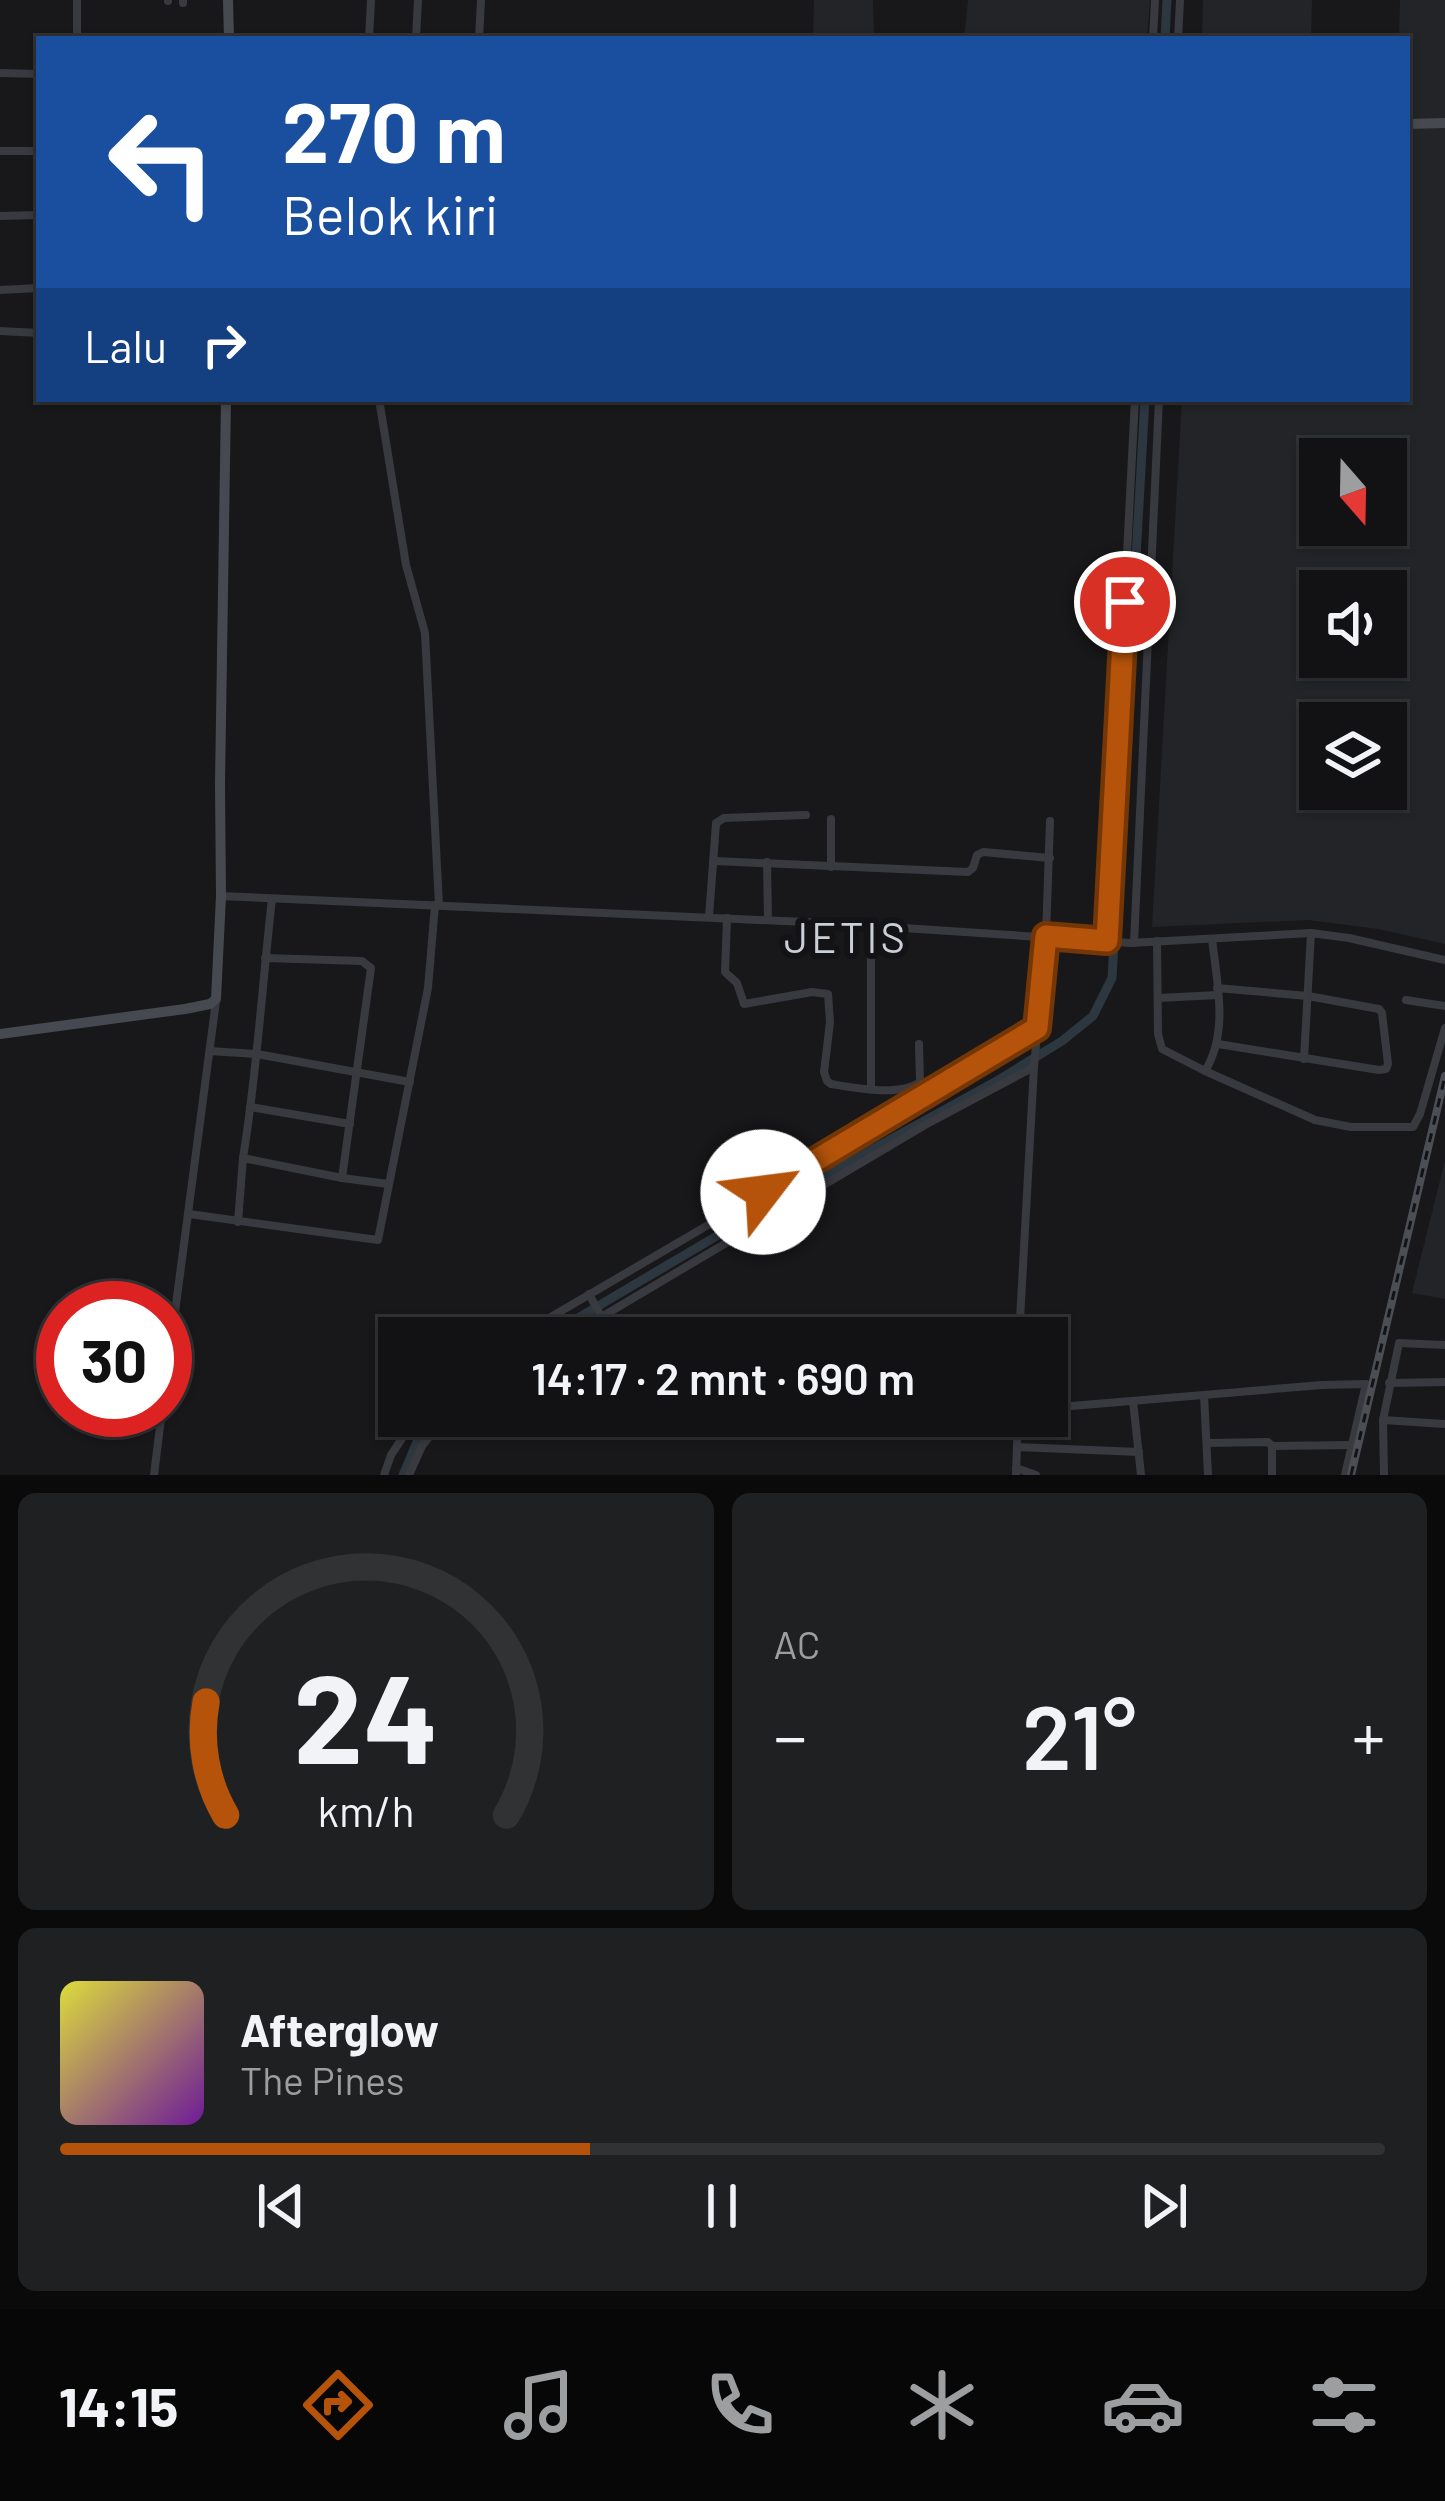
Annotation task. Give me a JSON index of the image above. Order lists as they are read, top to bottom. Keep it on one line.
{"districts":["JETIS"],"north":"bottom","page":{"turn":["270 m","Belok kiri"],"then":"Lalu","limit":"30","trip":"14:17 · 2 mnt · 690 m","tile":"AC","heat":["−","21°","+"],"song":["Afterglow","The Pines"],"tabs":"14:15","gauge":["24","km/h"]}}
